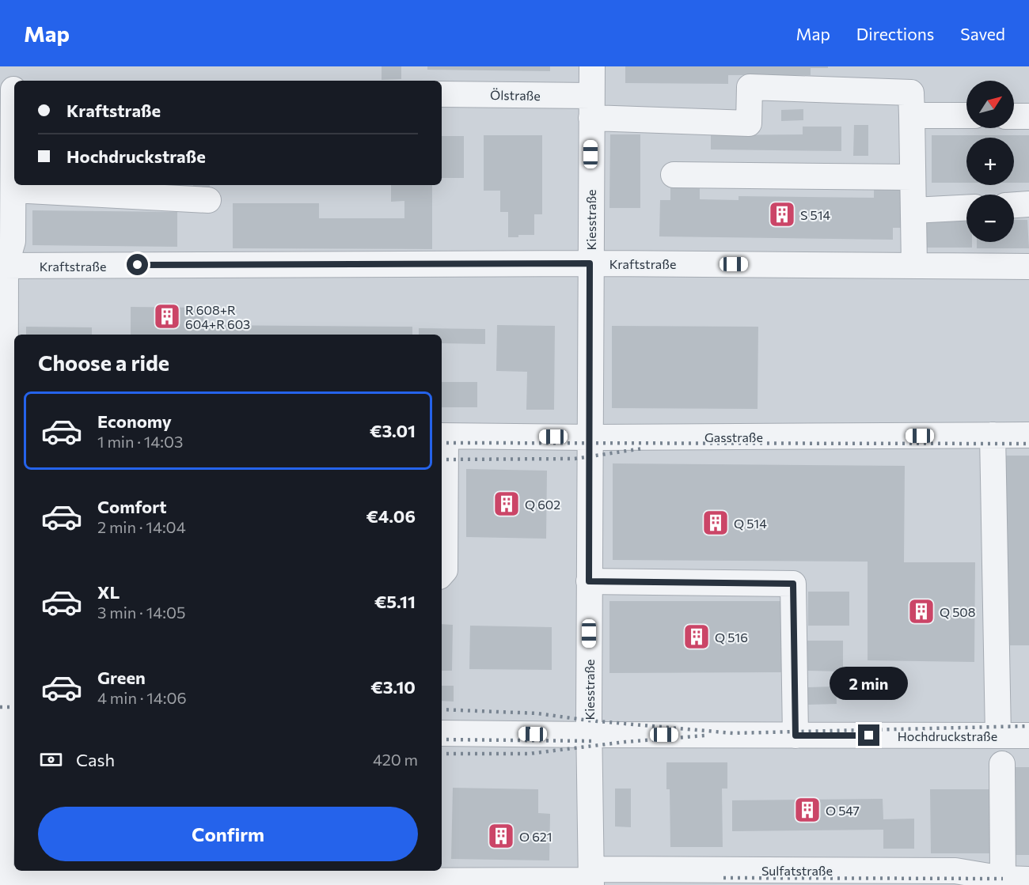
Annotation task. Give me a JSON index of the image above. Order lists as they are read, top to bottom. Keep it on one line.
{"streets":{"street":["Ölstraße","Kiesstraße","Kraftstraße","Gasstraße","Hochdruckstraße","Sulfatstraße"]},"crossings":[["Ölstraße","Kiesstraße"],["Kiesstraße","Kraftstraße"],["Kiesstraße","Gasstraße"],["Kiesstraße","Hochdruckstraße"],["Kiesstraße","Sulfatstraße"]],"places":{"building":["S 514","R 608+R 604+R 603","Q 602","Q 514","Q 508","Q 516","O 547","O 621"]},"north":"top right","page":{"header":"Map","nav":["Map","Directions","Saved"],"map_buttons":["+","−"],"banner":["Kraftstraße","Hochdruckstraße"],"heading":"Choose a ride","list":[{"name":"Economy","note":"1 min · 14:03","value":"€3.01"},{"name":"Comfort","note":"2 min · 14:04","value":"€4.06"},{"name":"XL","note":"3 min · 14:05","value":"€5.11"},{"name":"Green","note":"4 min · 14:06","value":"€3.10"}],"bubble":"2 min","pay":["Cash","420 m"],"buttons":"Confirm"}}
